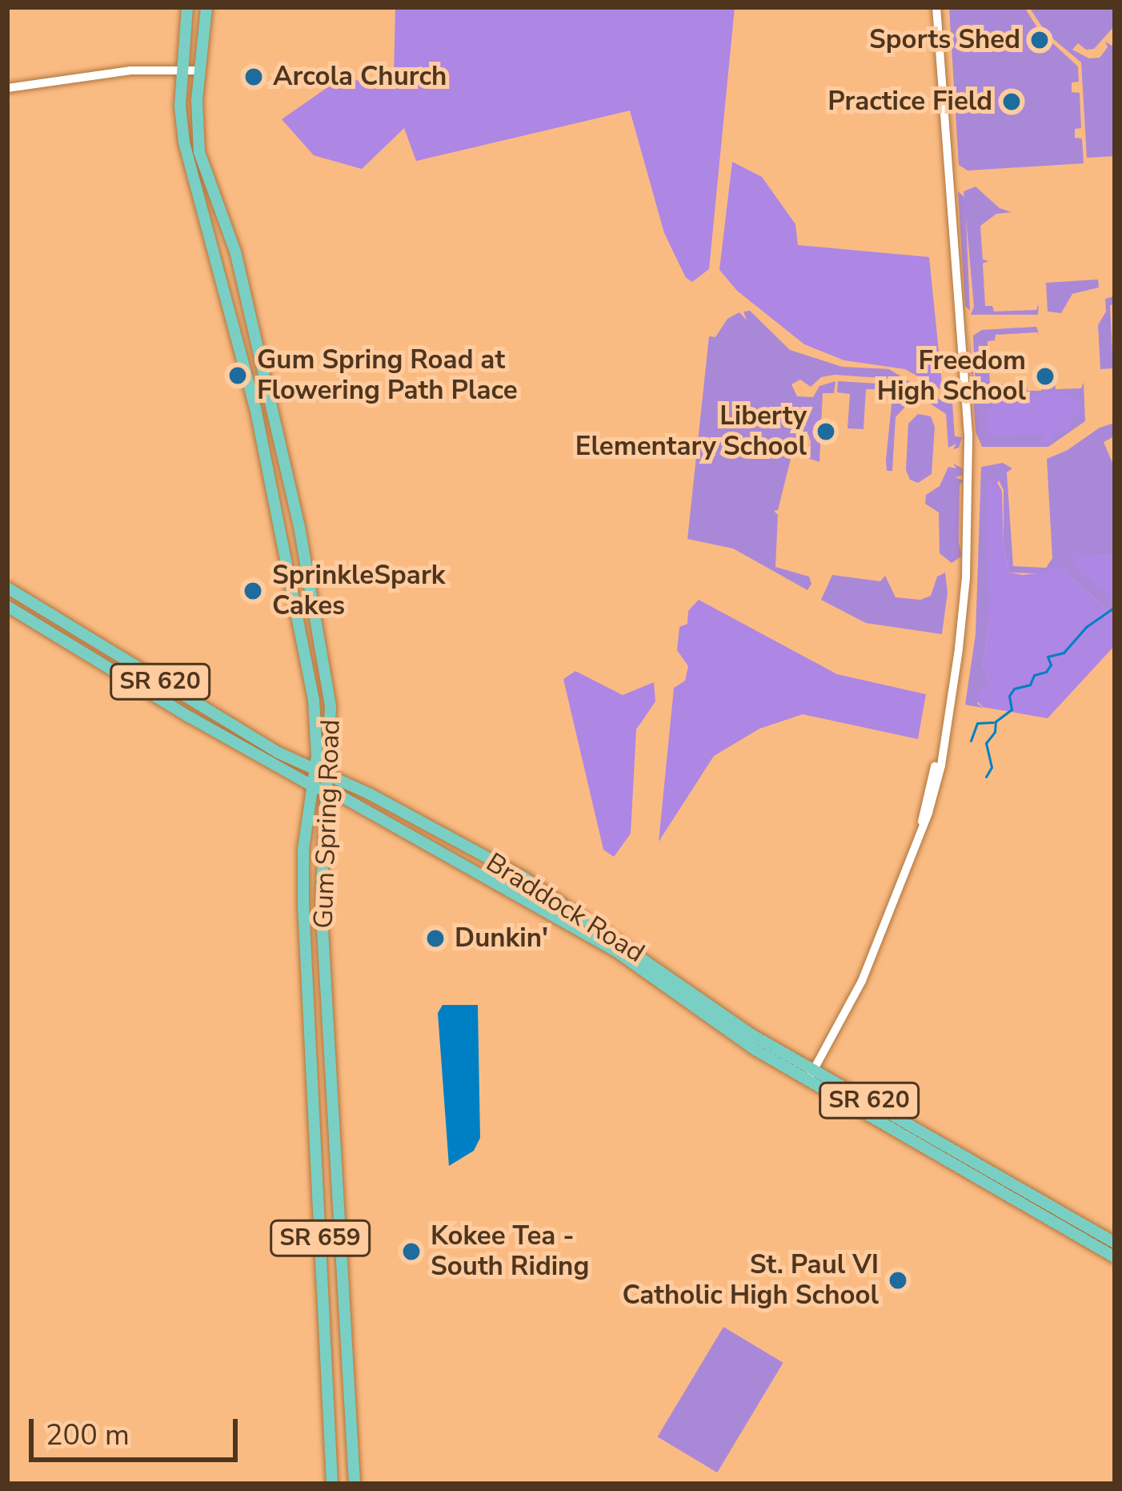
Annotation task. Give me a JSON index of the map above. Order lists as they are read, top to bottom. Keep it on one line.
{"streets":{"main road":["SR 620","Gum Spring Road","Braddock Road","SR 659"]},"crossings":[["Gum Spring Road","Braddock Road"]],"places":["Sports Shed","Arcola Church","Practice Field","Gum Spring Road at Flowering Path Place","Freedom High School","Liberty Elementary School","SprinkleSpark Cakes","Dunkin'","Kokee Tea - South Riding","St. Paul VI Catholic High School"],"scale_bar":"200 m"}
